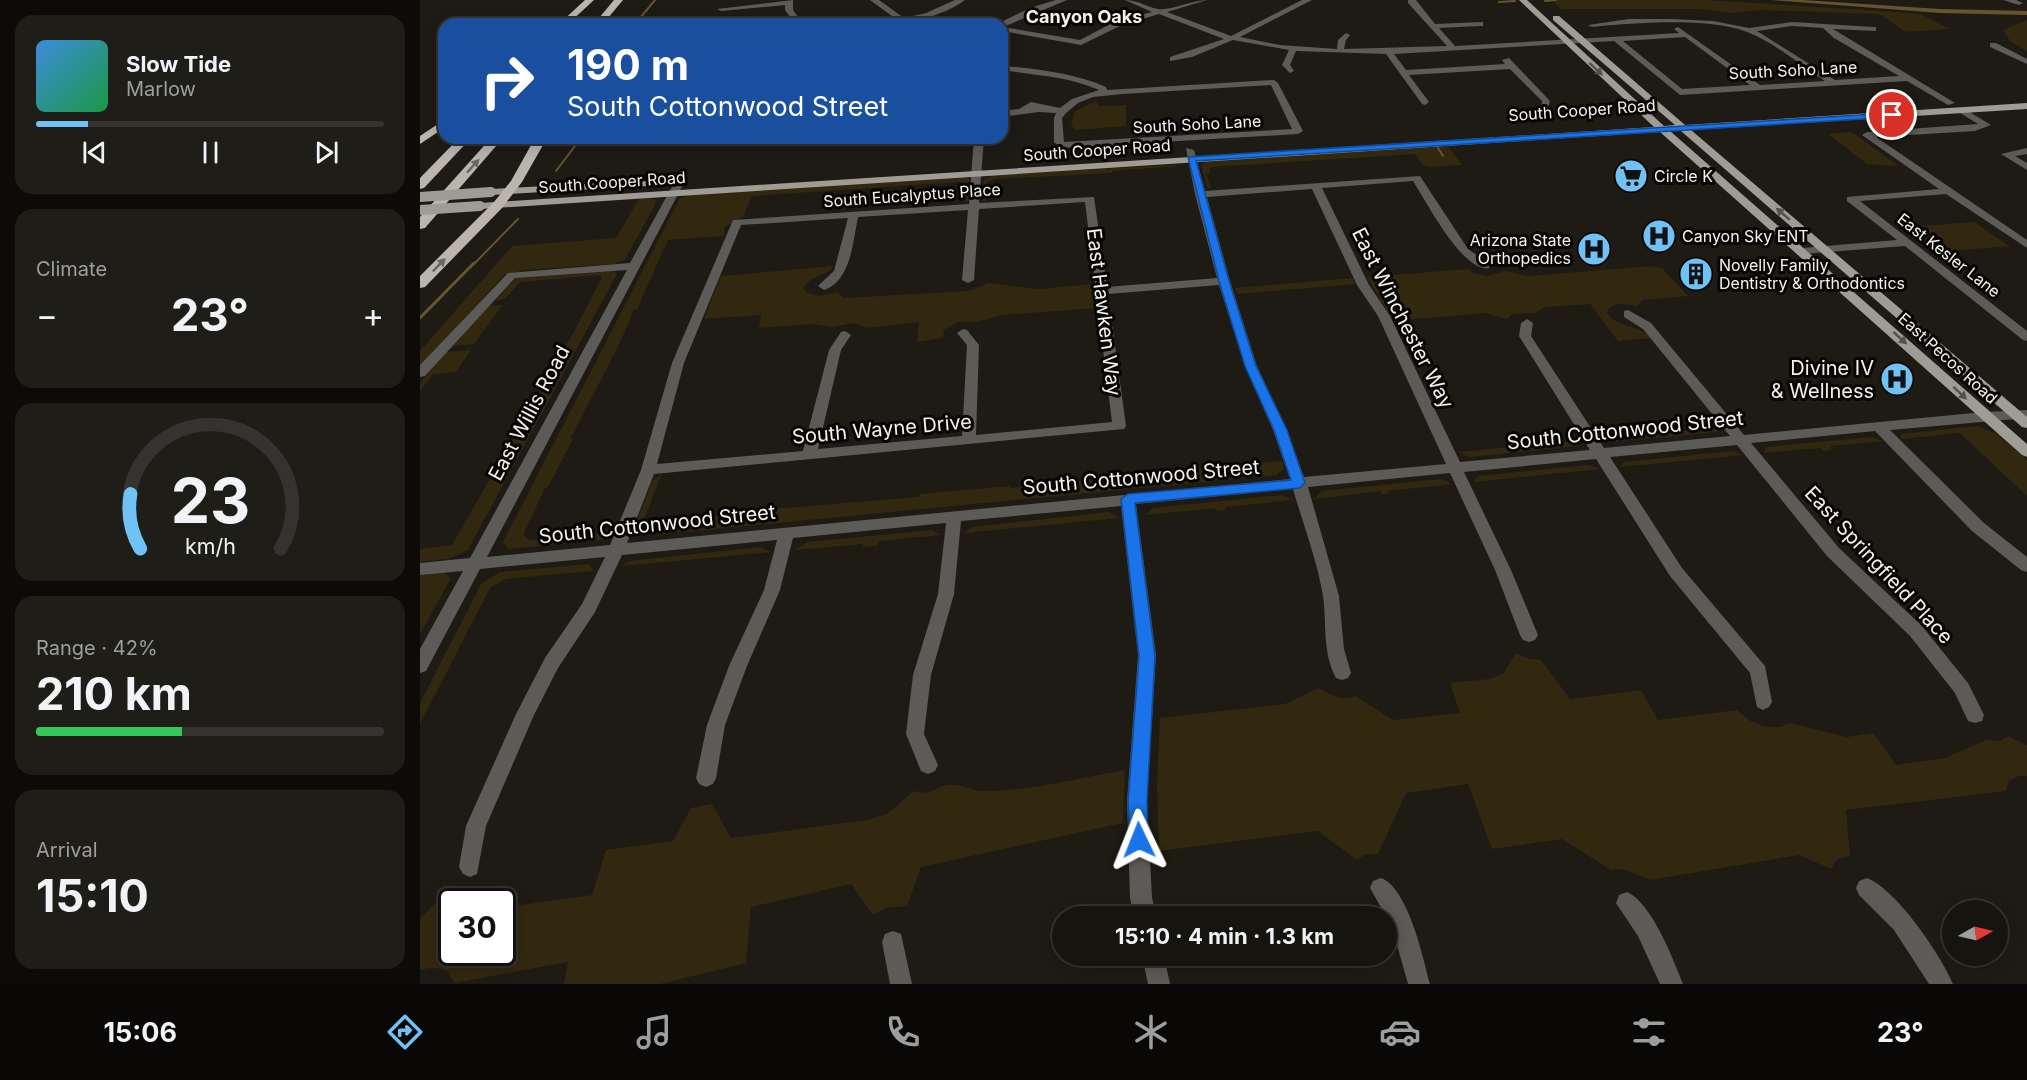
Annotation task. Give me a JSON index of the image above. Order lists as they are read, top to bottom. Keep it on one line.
{"streets":{"main road":["South Cooper Road","East Pecos Road"],"street":["South Soho Lane","South Eucalyptus Place","East Kesler Lane","East Hawken Way","East Winchester Way","East Willis Road","South Wayne Drive","South Cottonwood Street","East Springfield Place"]},"crossings":[["South Cooper Road","East Pecos Road"],["South Cooper Road","East Willis Road"],["South Eucalyptus Place","East Hawken Way"],["South Eucalyptus Place","South Wayne Drive"],["East Hawken Way","South Wayne Drive"],["East Winchester Way","South Cottonwood Street"],["East Pecos Road","South Cottonwood Street"],["East Willis Road","South Cottonwood Street"],["South Cottonwood Street","East Springfield Place"]],"districts":["Canyon Oaks"],"places":{"supermarket":["Circle K"],"hospital":["Canyon Sky ENT","Arizona State Orthopedics","Divine IV & Wellness"],"building":["Novelly Family Dentistry & Orthodontics"]},"north":"right","page":{"turn":["190 m","South Cottonwood Street"],"song":["Slow Tide","Marlow"],"tile":["Climate",["Range · 42%","210 km"],["Arrival","15:10"]],"heat":["−","23°","+"],"limit":"30","trip":"15:10 · 4 min · 1.3 km","tabs":["15:06","23°"],"gauge":["23","km/h"]}}
